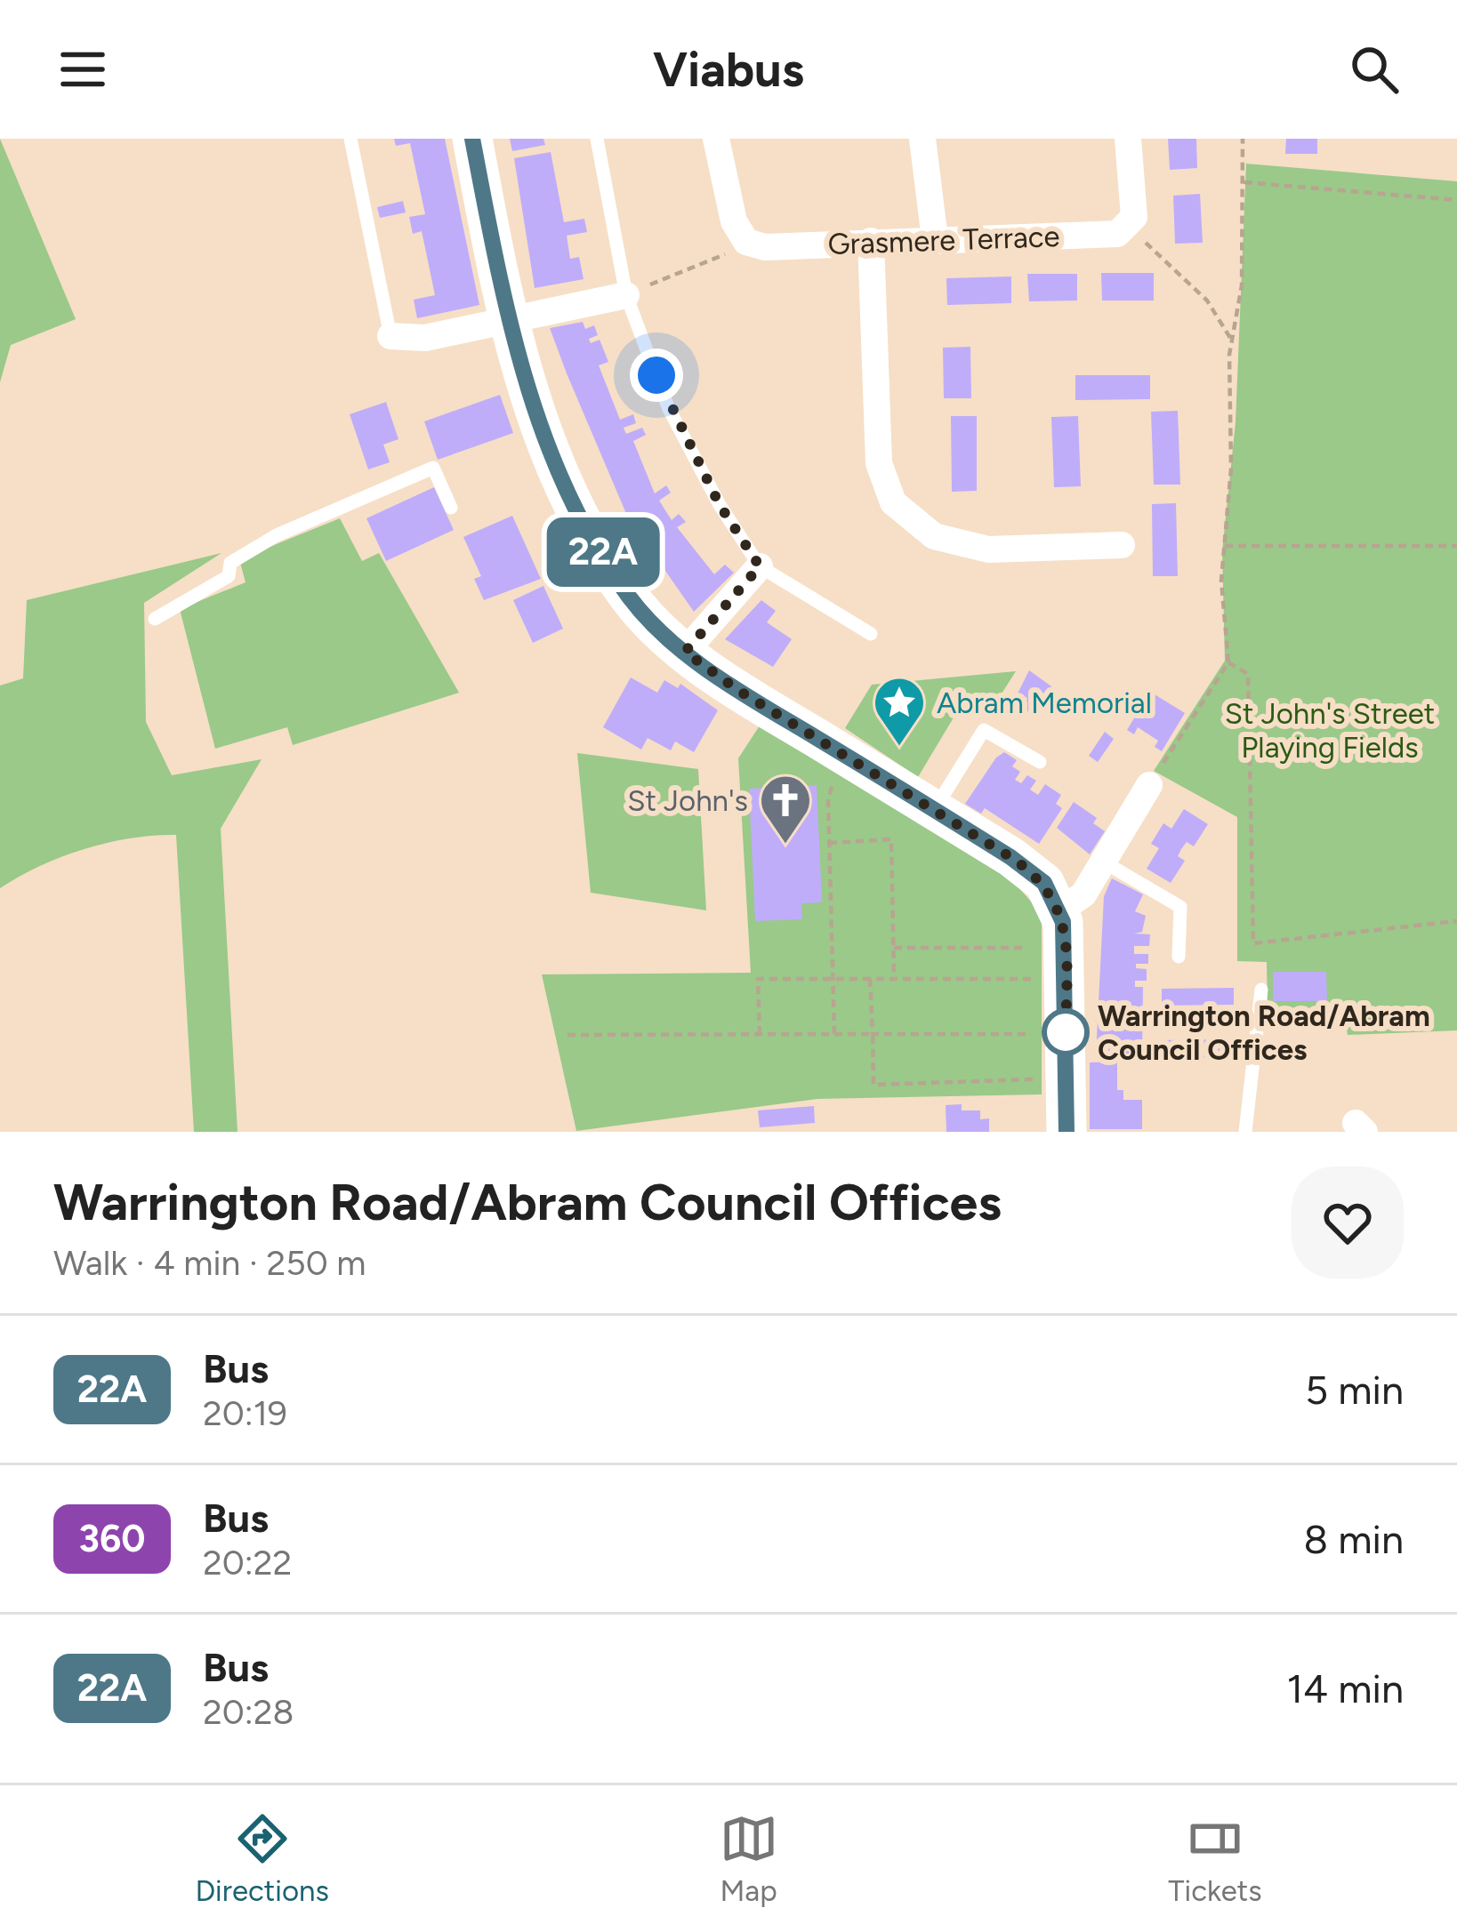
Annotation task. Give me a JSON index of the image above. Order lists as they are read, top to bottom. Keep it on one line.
{"streets":{"street":["Grasmere Terrace"]},"parks":["St John's Street Playing Fields"],"places":{"place":["Abram Memorial"],"church":["St John's"],"other":["Warrington Road/Abram Council Offices"]},"lines":["bus line 22A"],"page":{"header":"Viabus","on_map":"22A","heading":["Warrington Road/Abram Council Offices","Walk · 4 min · 250 m"],"list":[{"mark":"22A","name":"Bus","note":"20:19","value":"5 min"},{"mark":"360","name":"Bus","note":"20:22","value":"8 min"},{"mark":"22A","name":"Bus","note":"20:28","value":"14 min"}],"tabs":["Directions","Map","Tickets"]}}
